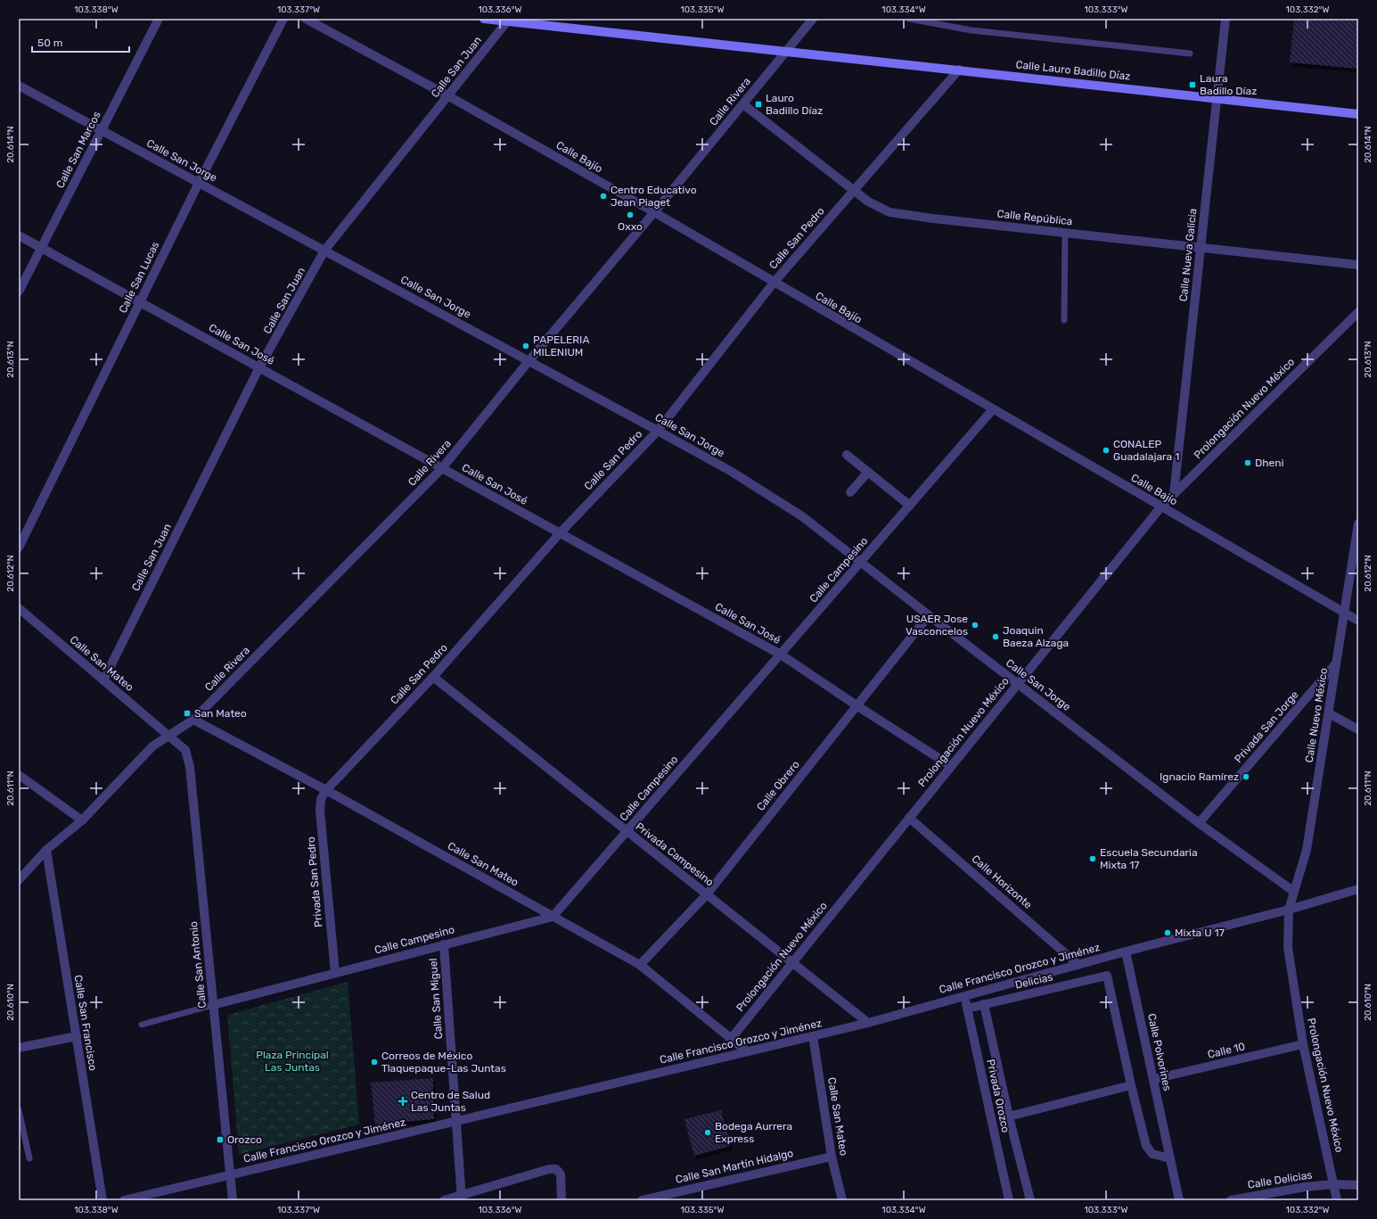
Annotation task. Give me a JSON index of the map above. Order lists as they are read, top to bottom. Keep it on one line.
{"streets":{"street":["Calle San Juan","Calle Lauro Badillo Díaz","Calle Rivera","Calle San Marcos","Calle Bajío","Calle San Jorge","Calle República","Calle San Pedro","Calle Nueva Galicia","Calle San Lucas","Calle San José","Prolongación Nuevo México","Calle Campesino","Calle San Mateo","Calle Nuevo México","Privada San Jorge","Calle Obrero","Privada Campesino","Privada San Pedro","Calle Horizonte","Calle San Antonio","Calle Francisco Orozco y Jiménez","Delicias","Calle San Miguel","Calle San Francisco","Calle 10","Calle Polvorines","Privada Orozco","Calle San Martín Hidalgo","Calle Delicias"]},"crossings":[["Calle San Juan","Calle Lauro Badillo Díaz"],["Calle San Juan","Calle Bajío"],["Calle San Juan","Calle San Jorge"],["Calle San Juan","Calle San José"],["Calle San Juan","Calle San Mateo"],["Calle Lauro Badillo Díaz","Calle Rivera"],["Calle Lauro Badillo Díaz","Calle San Pedro"],["Calle Lauro Badillo Díaz","Calle Nueva Galicia"],["Calle Rivera","Calle Bajío"],["Calle Rivera","Calle San Jorge"],["Calle Rivera","Calle República"],["Calle Rivera","Calle San José"],["Calle Rivera","Calle San Mateo"],["Calle Rivera","Calle San Antonio"],["Calle Rivera","Calle San Francisco"],["Calle San Marcos","Calle San Jorge"],["Calle San Marcos","Calle San José"],["Calle Bajío","Calle San Pedro"],["Calle Bajío","Prolongación Nuevo México"],["Calle Bajío","Calle Campesino"],["Calle Bajío","Calle Nuevo México"],["Calle San Jorge","Calle San Pedro"],["Calle San Jorge","Calle San Lucas"],["Calle San Jorge","Prolongación Nuevo México"],["Calle San Jorge","Calle Campesino"],["Calle San Jorge","Calle Nuevo México"],["Calle San Jorge","Privada San Jorge"],["Calle San Jorge","Calle Obrero"],["Calle República","Calle San Pedro"],["Calle República","Calle Nueva Galicia"],["Calle San Pedro","Calle San José"],["Calle San Pedro","Calle San Mateo"],["Calle San Pedro","Privada Campesino"],["Calle San Pedro","Privada San Pedro"],["Calle Nueva Galicia","Prolongación Nuevo México"],["Calle San Lucas","Calle San José"],["Calle San José","Prolongación Nuevo México"],["Calle San José","Calle Campesino"],["Calle San José","Calle Obrero"],["Prolongación Nuevo México","Calle San Mateo"],["Prolongación Nuevo México","Calle Nuevo México"],["Prolongación Nuevo México","Privada Campesino"],["Prolongación Nuevo México","Calle Horizonte"],["Prolongación Nuevo México","Calle Francisco Orozco y Jiménez"],["Prolongación Nuevo México","Calle 10"],["Prolongación Nuevo México","Calle Delicias"],["Calle Campesino","Calle San Mateo"],["Calle Campesino","Privada Campesino"],["Calle Campesino","Privada San Pedro"],["Calle Campesino","Calle San Antonio"],["Calle Campesino","Calle San Miguel"],["Calle San Mateo","Calle Obrero"],["Calle San Mateo","Privada San Pedro"],["Calle San Mateo","Calle San Antonio"],["Calle San Mateo","Calle Francisco Orozco y Jiménez"],["Calle San Mateo","Calle San Martín Hidalgo"],["Calle Nuevo México","Privada San Jorge"],["Calle Nuevo México","Calle Francisco Orozco y Jiménez"],["Calle Obrero","Privada Campesino"],["Privada Campesino","Calle Francisco Orozco y Jiménez"],["Calle Horizonte","Calle Francisco Orozco y Jiménez"],["Calle San Antonio","Calle Francisco Orozco y Jiménez"],["Calle Francisco Orozco y Jiménez","Calle San Miguel"],["Calle Francisco Orozco y Jiménez","Calle Polvorines"],["Calle Francisco Orozco y Jiménez","Privada Orozco"],["Delicias","Privada Orozco"],["Calle 10","Calle Polvorines"]],"parks":["Plaza Principal Las Juntas"],"places":{"transit":["Laura Badillo Díaz","Lauro Badillo Díaz","San Mateo","Orozco"],"other":["Centro Educativo Jean Piaget","Oxxo","PAPELERIA MILENIUM","CONALEP Guadalajara 1","Dheni","USAER Jose Vasconcelos","Joaquin Baeza Alzaga","Ignacio Ramírez","Escuela Secundaria Mixta 17","Mixta U 17","Correos de México Tlaquepaque-Las Juntas","Bodega Aurrera Express"],"health":["Centro de Salud Las Juntas"]},"scale_bar":"50 m","coordinates":["103.338°W","103.337°W","103.336°W","103.335°W","103.334°W","103.333°W","103.332°W","20.614°N","20.613°N","20.612°N","20.611°N","20.610°N"]}
